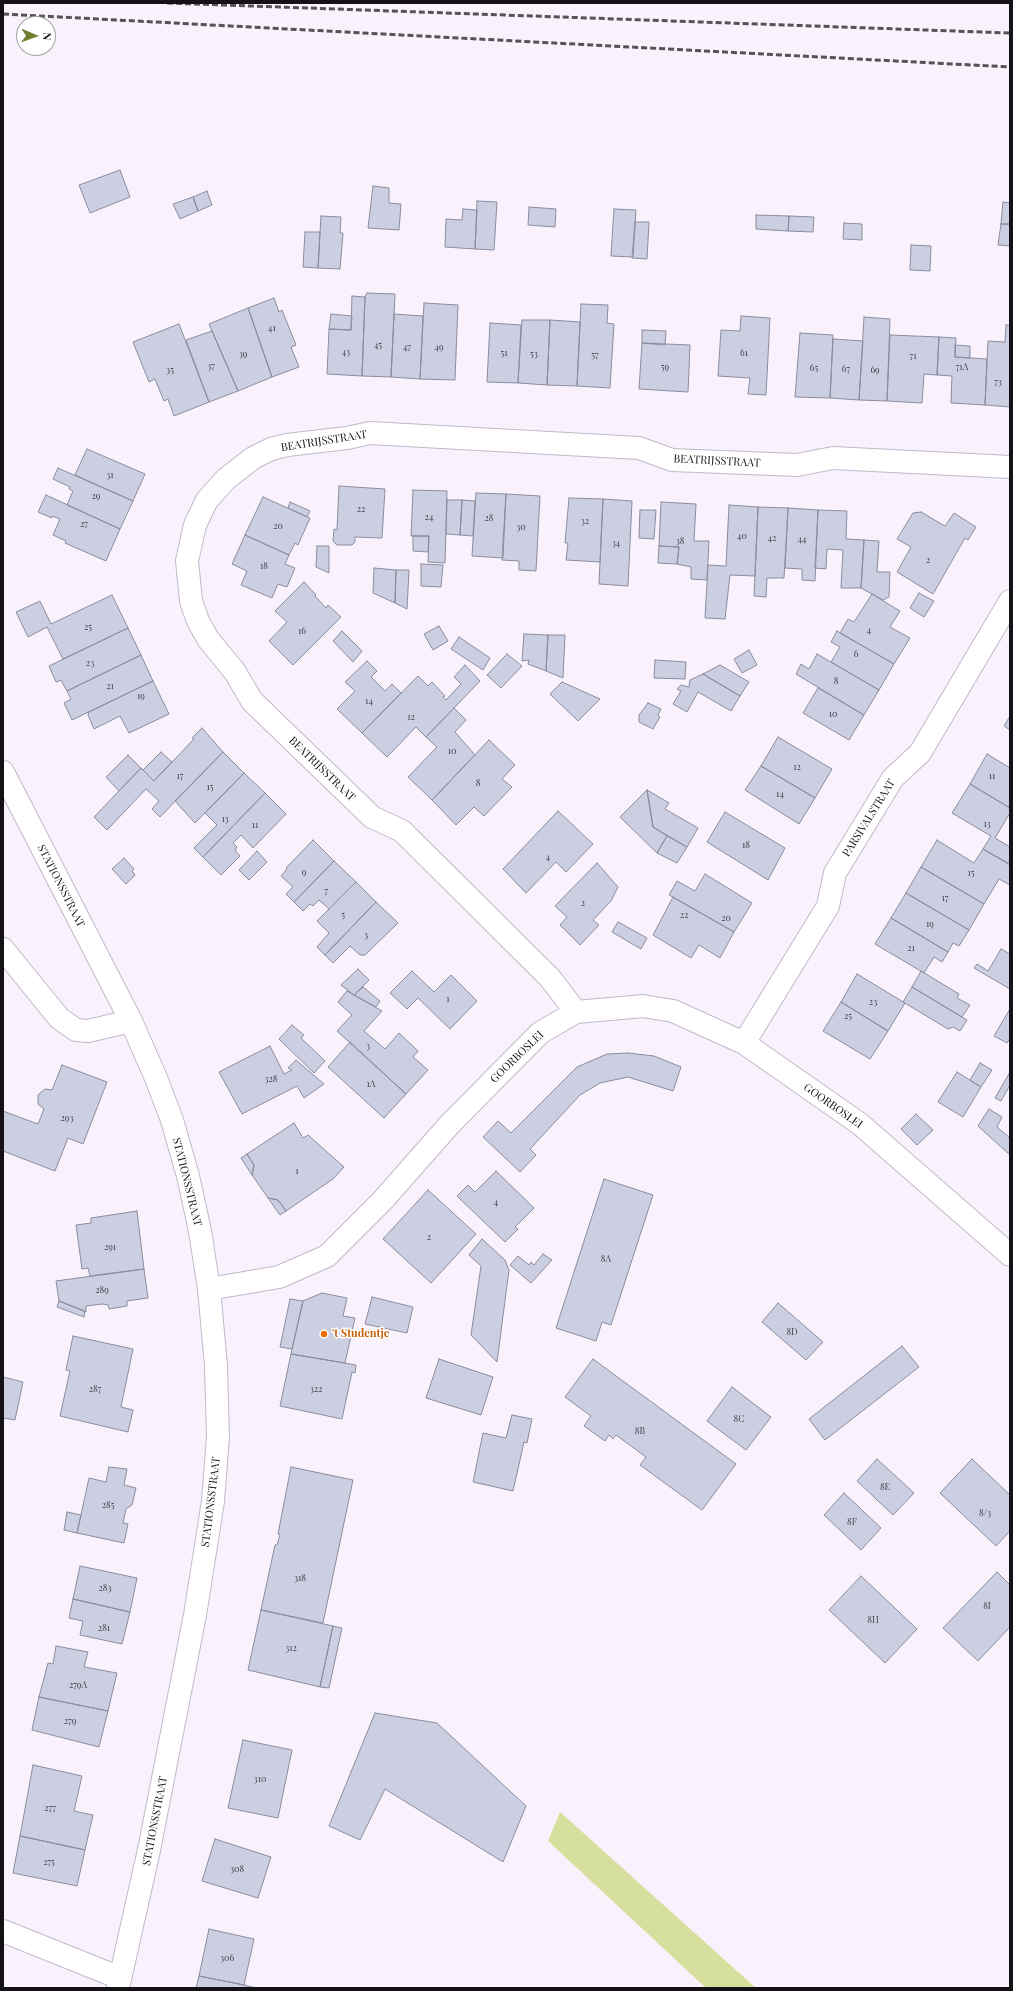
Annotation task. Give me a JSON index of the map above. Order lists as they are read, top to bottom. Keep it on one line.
{"streets":{"street":["BEATRIJSSTRAAT","PARSIVALSTRAAT","STATIONSSTRAAT","GOORBOSLEI"]},"crossings":[["BEATRIJSSTRAAT","GOORBOSLEI"],["PARSIVALSTRAAT","GOORBOSLEI"],["STATIONSSTRAAT","GOORBOSLEI"]],"places":["'t Studentje"],"house_numbers":["41","45","47","49","43","51","61","39","53","57","71","37","59","71A","65","67","35","69","73","31","29","22","24","28","32","27","20","30","40","42","44","38","34","2","18","25","4","16","6","23","8","21","19","14","10","12","10","12","17","11","8","15","14","13","13","11","18","4","9","15","7","17","2","5","22","20","19","3","21","1","23","25","3","328","1A","293","1","4","2","291","8A","289","8D","287","322","8C","8B","8E","285","8/3","8F","318","283","8I","8H","281","312","279A","279","310","277","275","308","306"],"north":"right"}
